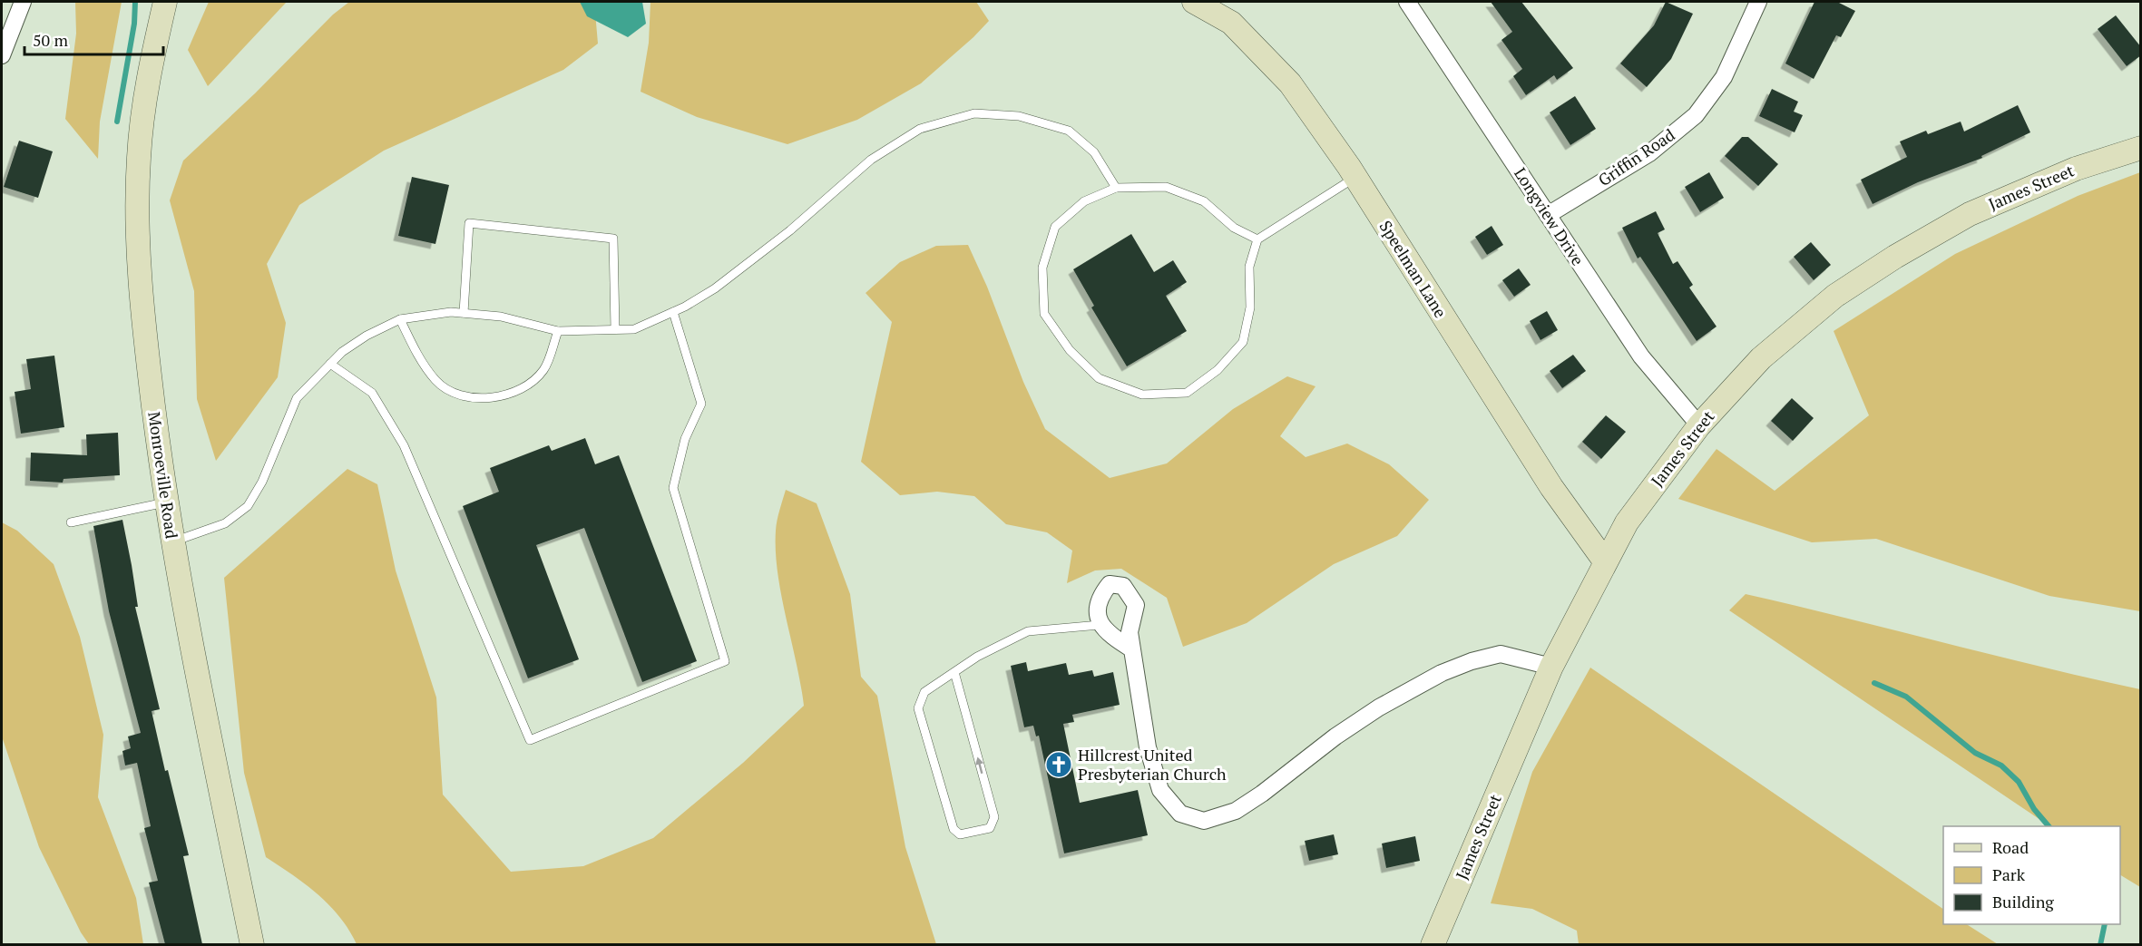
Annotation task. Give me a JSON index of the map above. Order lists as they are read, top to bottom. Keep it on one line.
{"streets":{"street":["Griffin Road","James Street","Longview Drive","Speelman Lane","Monroeville Road"]},"crossings":[["Griffin Road","Longview Drive"],["James Street","Longview Drive"],["James Street","Speelman Lane"]],"places":{"church":["Hillcrest United Presbyterian Church"]},"legend":["Road","Park","Building"],"scale_bar":"50 m"}
